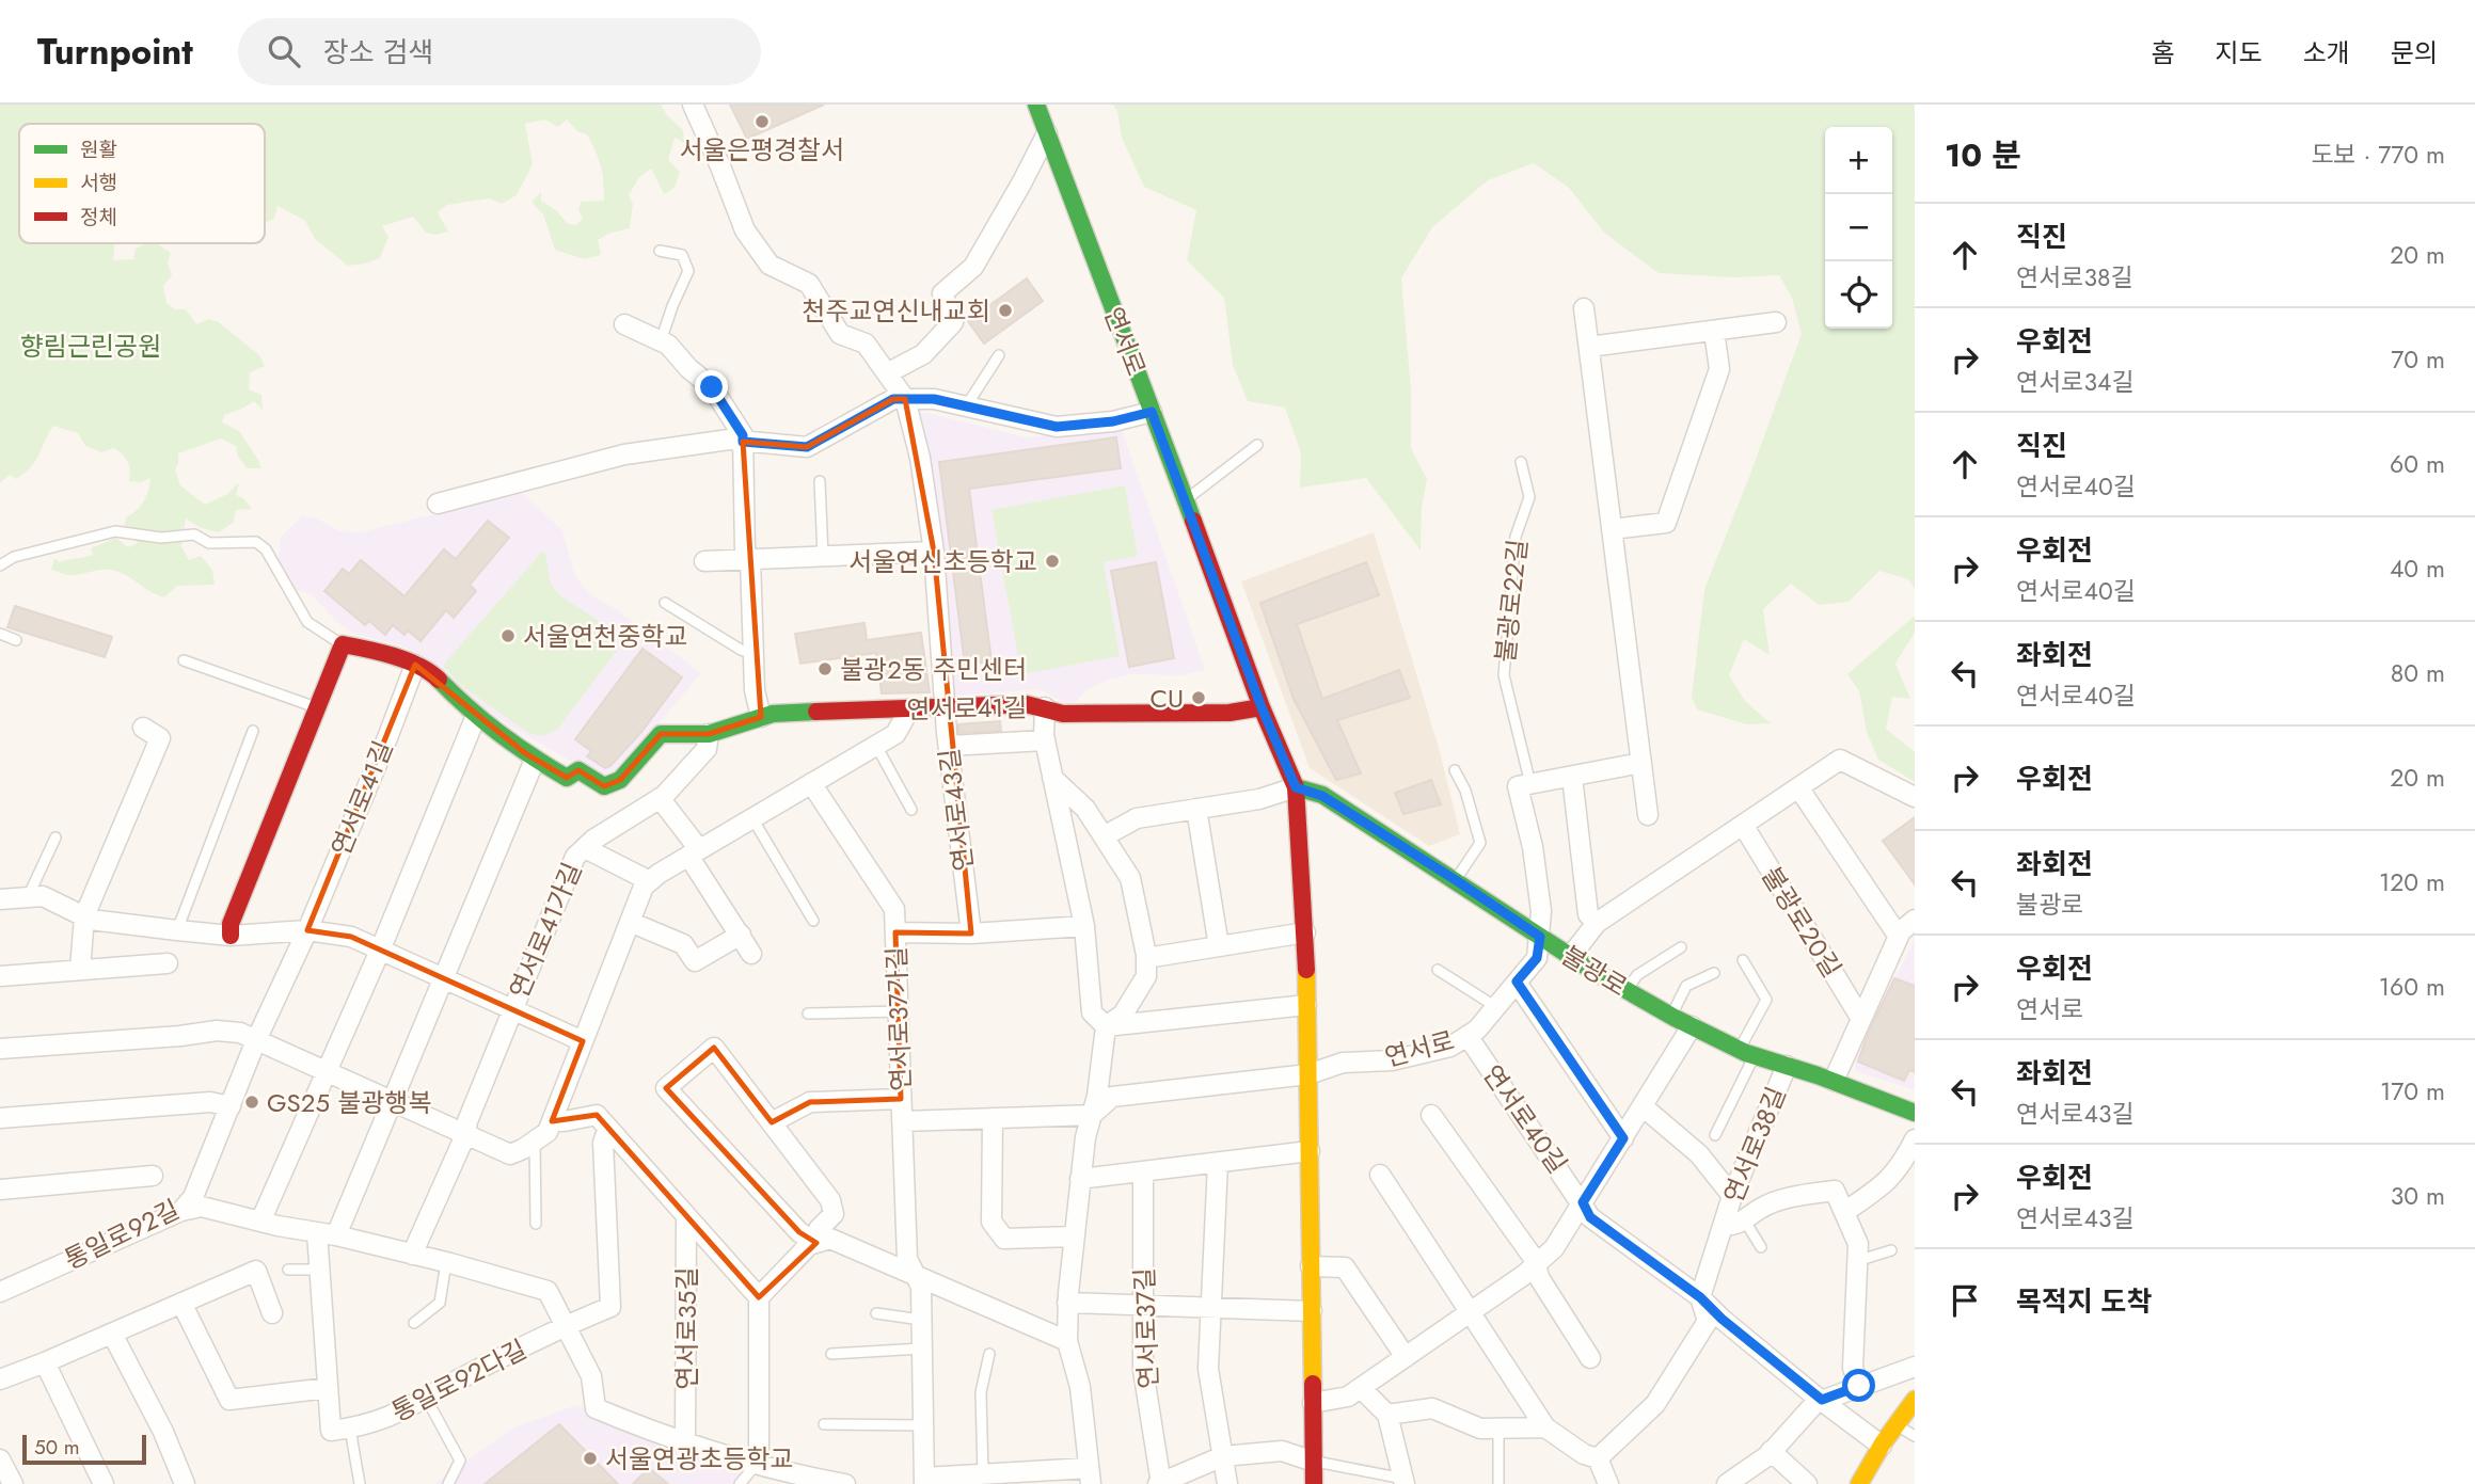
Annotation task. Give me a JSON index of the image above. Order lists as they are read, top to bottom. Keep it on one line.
{"streets":{"main road":["연서로","연서로41길","불광로"],"street":["불광로22길","연서로43길","불광로20길","연서로41가길","연서로37가길","연서로40길","연서로38길","통일로92길","연서로35길","연서로37길","통일로92다길"]},"crossings":[["연서로","불광로22길"],["연서로","연서로41길"],["연서로","불광로"],["연서로","연서로40길"],["불광로22길","불광로"],["연서로41길","연서로43길"],["연서로41길","연서로41가길"],["연서로41길","통일로92길"],["연서로41가길","통일로92길"],["불광로","연서로40길"],["불광로","연서로38길"],["연서로40길","연서로38길"]],"parks":["향림근린공원"],"places":["서울은평경찰서","천주교연신내교회","서울연신초등학교","서울연천중학교","불광2동 주민센터","CU","GS25 불광행복","서울연광초등학교"],"legend":["원활","서행","정체"],"scale_bar":"50 m","page":{"header":"Turnpoint","search":"장소 검색","nav":["홈","지도","소개","문의"],"heading":["10 분","도보 · 770 m"],"map_buttons":["+","−"],"list":[["직진","연서로38길","20 m"],["우회전","연서로34길","70 m"],["직진","연서로40길","60 m"],["우회전","연서로40길","40 m"],["좌회전","연서로40길","80 m"],["우회전","20 m"],["좌회전","불광로","120 m"],["우회전","연서로","160 m"],["좌회전","연서로43길","170 m"],["우회전","연서로43길","30 m"],"목적지 도착"],"scale":"50 m"}}
